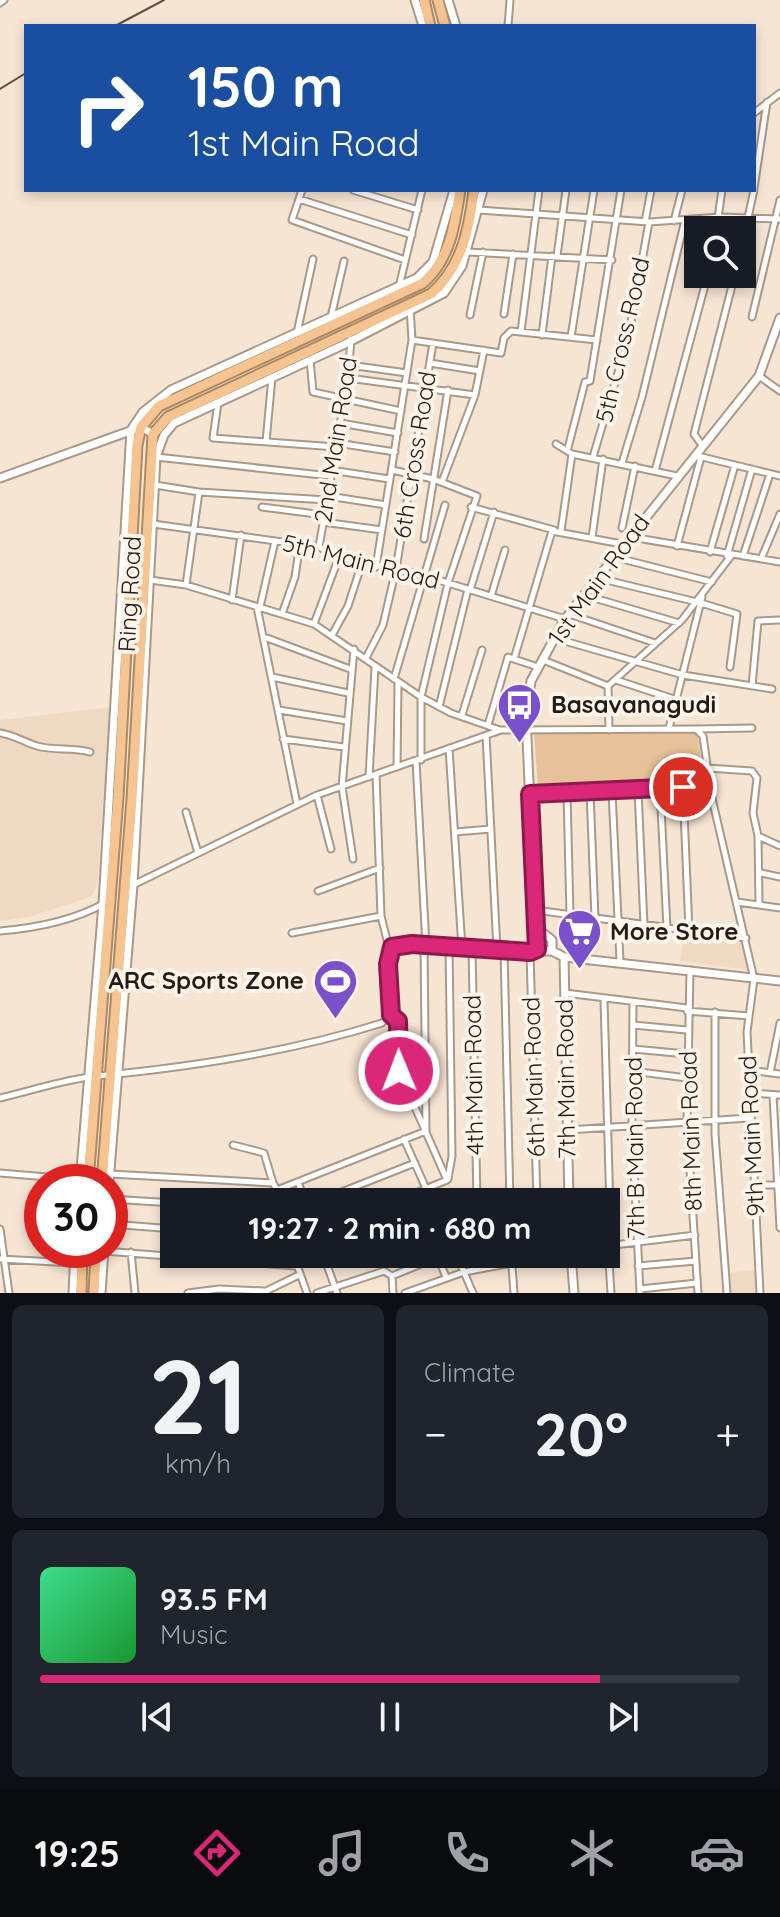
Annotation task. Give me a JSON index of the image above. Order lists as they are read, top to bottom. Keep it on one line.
{"streets":{"highway":["Ring Road"],"street":["5th Cross Road","2nd Main Road","6th Cross Road","5th Main Road","1st Main Road","4th Main Road","6th Main Road","7th Main Road","8th Main Road","9th Main Road","7th B Main Road"]},"crossings":[["2nd Main Road","5th Main Road"],["6th Cross Road","5th Main Road"],["5th Main Road","1st Main Road"],["1st Main Road","6th Main Road"]],"places":{"bus stop":["Basavanagudi"],"supermarket":["More Store"],"sports":["ARC Sports Zone"]},"page":{"turn":["150 m","1st Main Road"],"limit":"30","trip":"19:27 · 2 min · 680 m","tile":[["21","km/h"],"Climate"],"heat":["−","20°","+"],"song":["93.5 FM","Music"],"tabs":"19:25"}}
